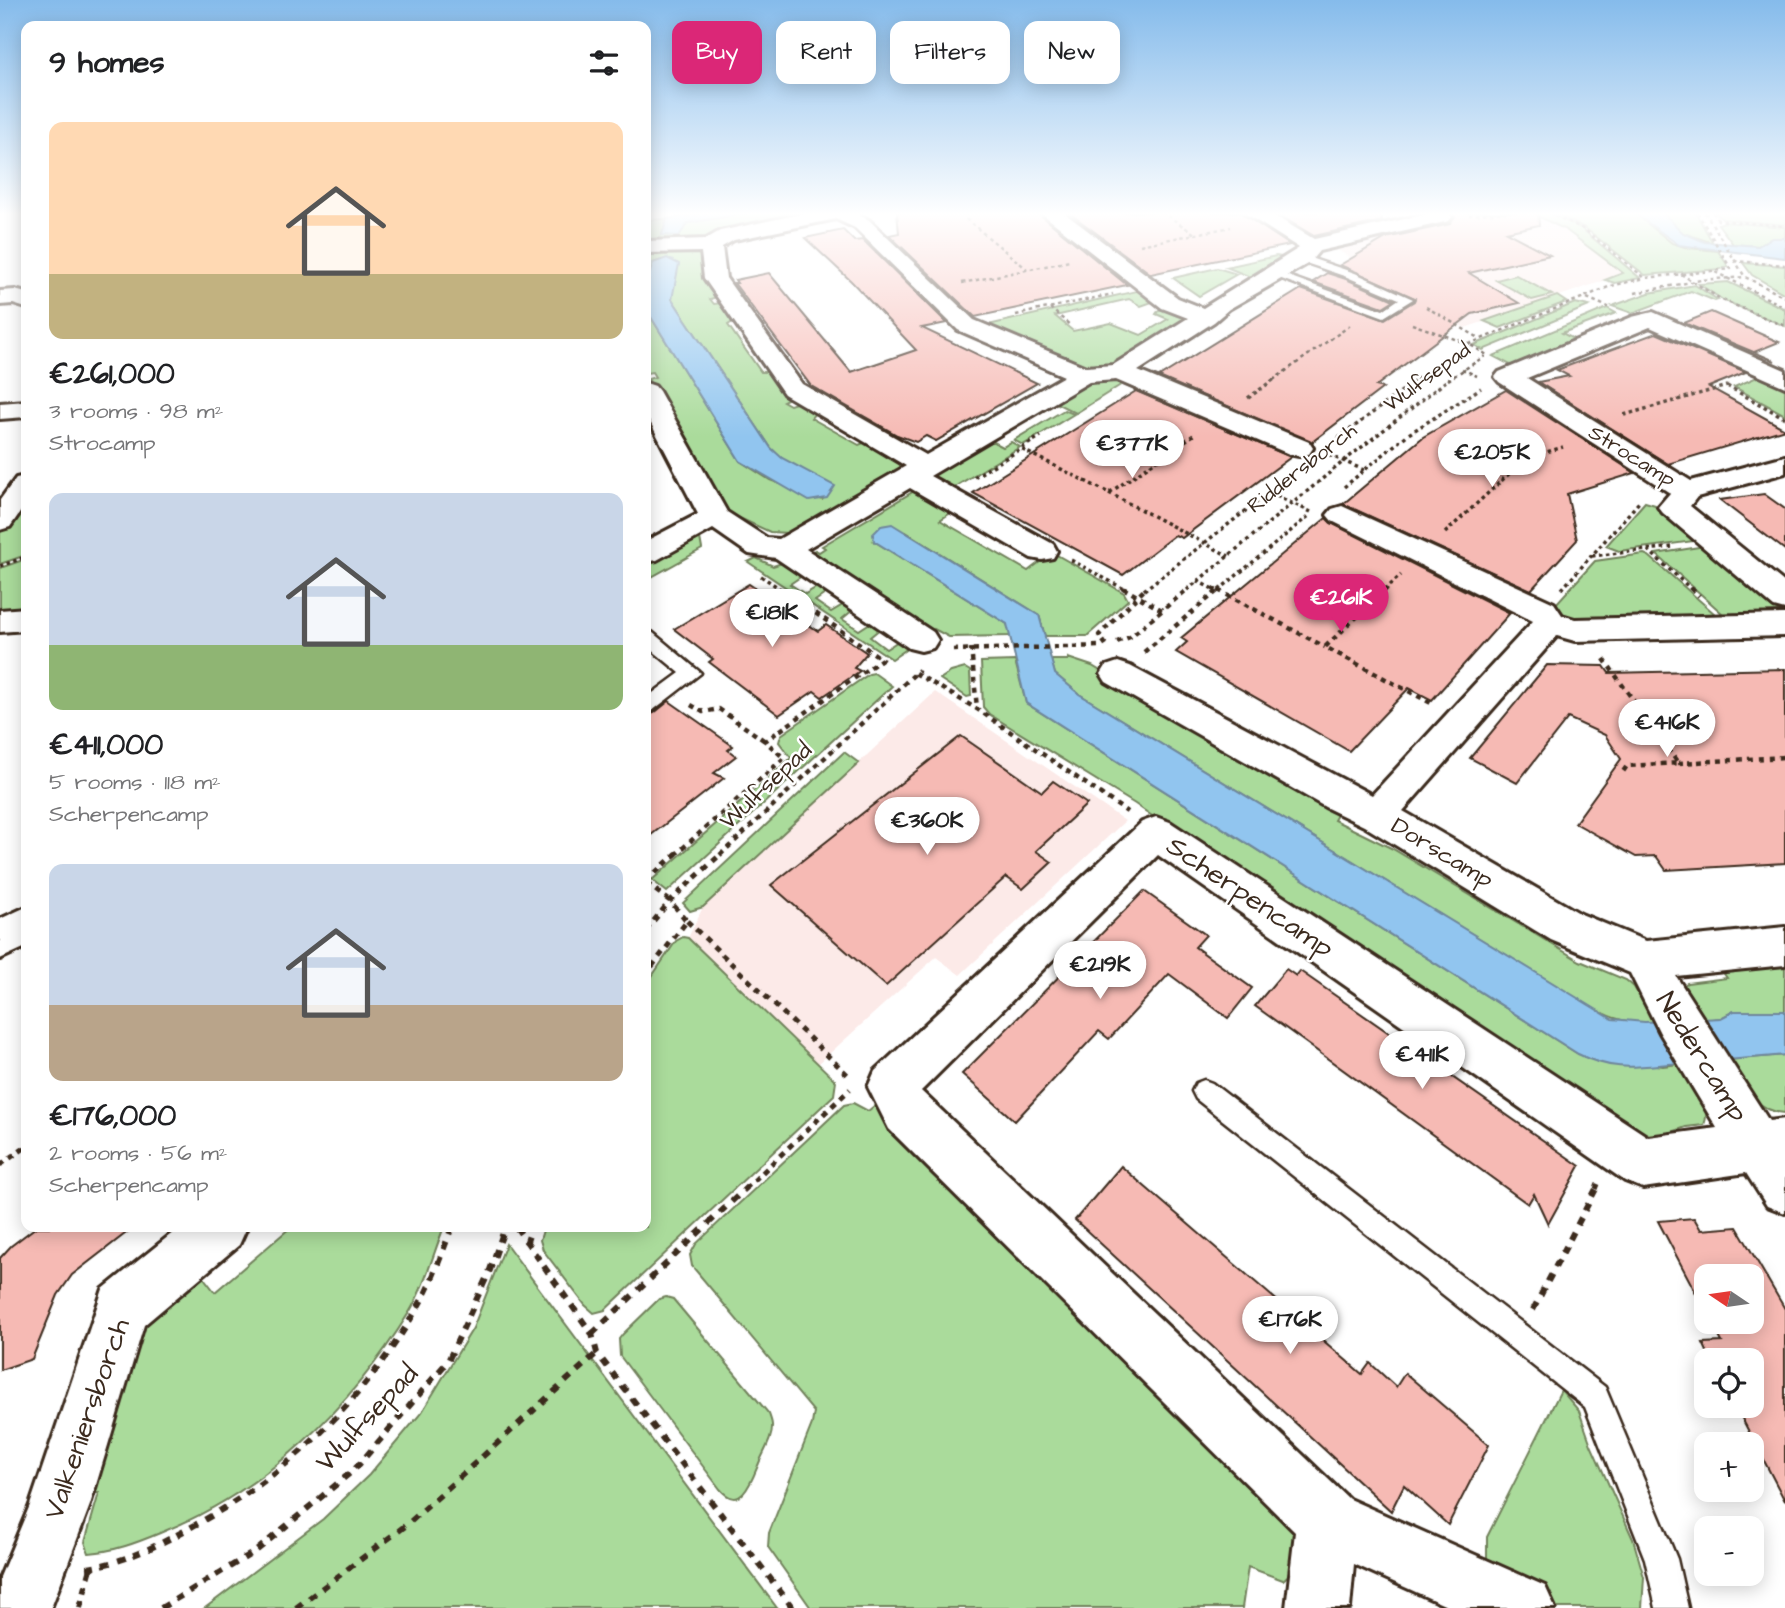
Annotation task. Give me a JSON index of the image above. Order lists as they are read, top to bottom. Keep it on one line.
{"streets":{"street":["Strocamp","Riddersborch","Dorscamp","Scherpencamp","Nedercamp","Valkeniersborch"],"path":["Wulfsepad"]},"crossings":[["Wulfsepad","Riddersborch"],["Wulfsepad","Dorscamp"],["Riddersborch","Dorscamp"],["Dorscamp","Nedercamp"],["Scherpencamp","Nedercamp"]],"north":"left","page":{"chip":["Buy","Rent","Filters","New"],"heading":"9 homes","list":[{"name":"€261,000","note":"3 rooms · 98 m² · Strocamp"},{"name":"€411,000","note":"5 rooms · 118 m² · Scherpencamp"},{"name":"€176,000","note":"2 rooms · 56 m² · Scherpencamp"}],"price":["€377K","€205K","€261K","€181K","€416K","€360K","€219K","€411K","€176K"],"map_buttons":["+","−"]}}
